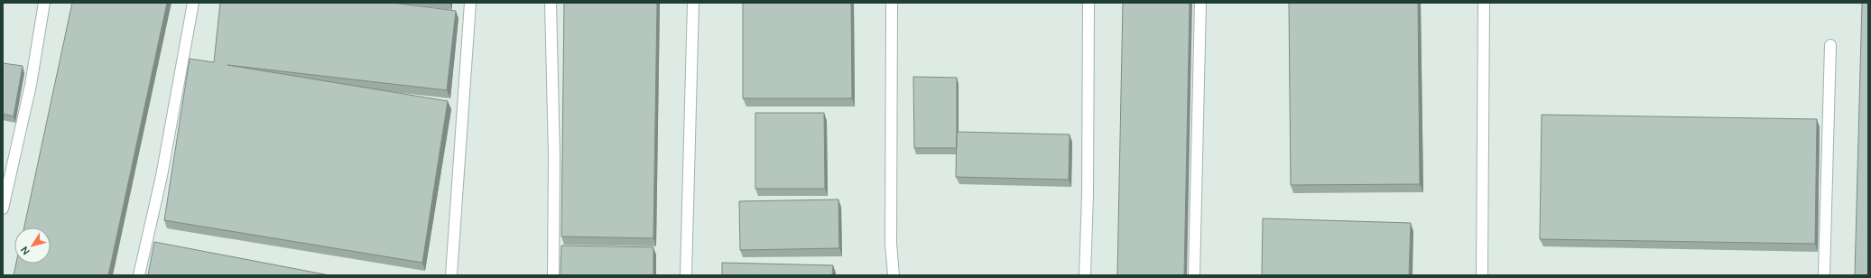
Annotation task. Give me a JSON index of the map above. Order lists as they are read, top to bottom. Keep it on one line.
{"north":"bottom left"}
